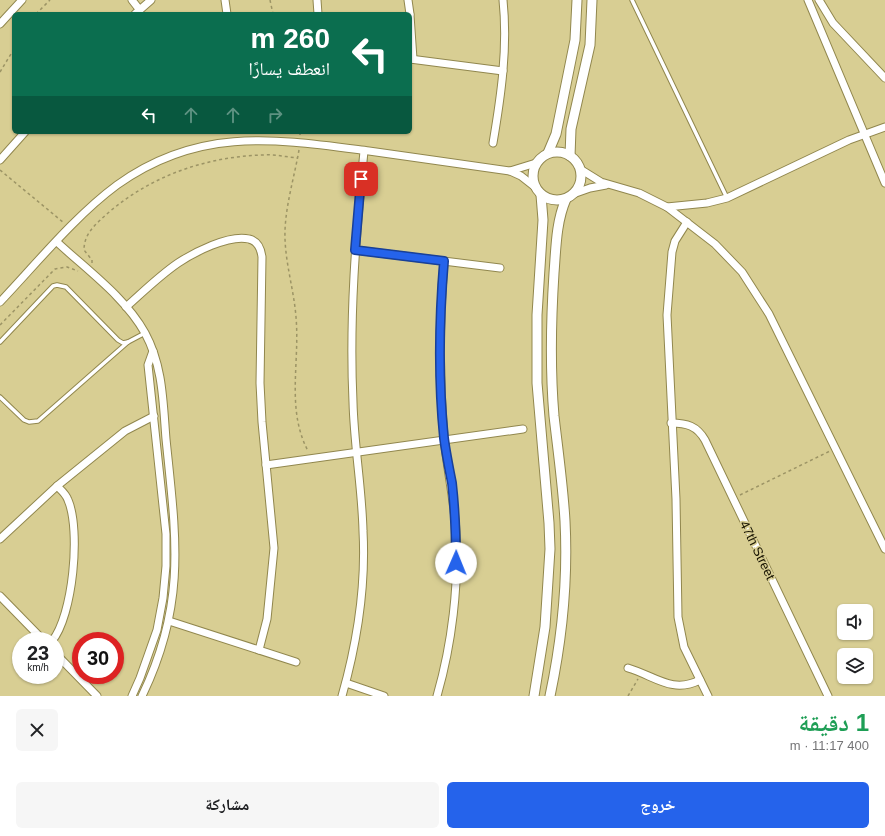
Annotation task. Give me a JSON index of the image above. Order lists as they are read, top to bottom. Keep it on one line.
{"streets":{"street":["47th Street"]},"page":{"turn":["260 m","انعطف يسارًا"],"speed":"23 km/h","limit":"30","heading":["1 دقيقة","400 m · 11:17"],"buttons":["خروج","مشاركة"]}}
